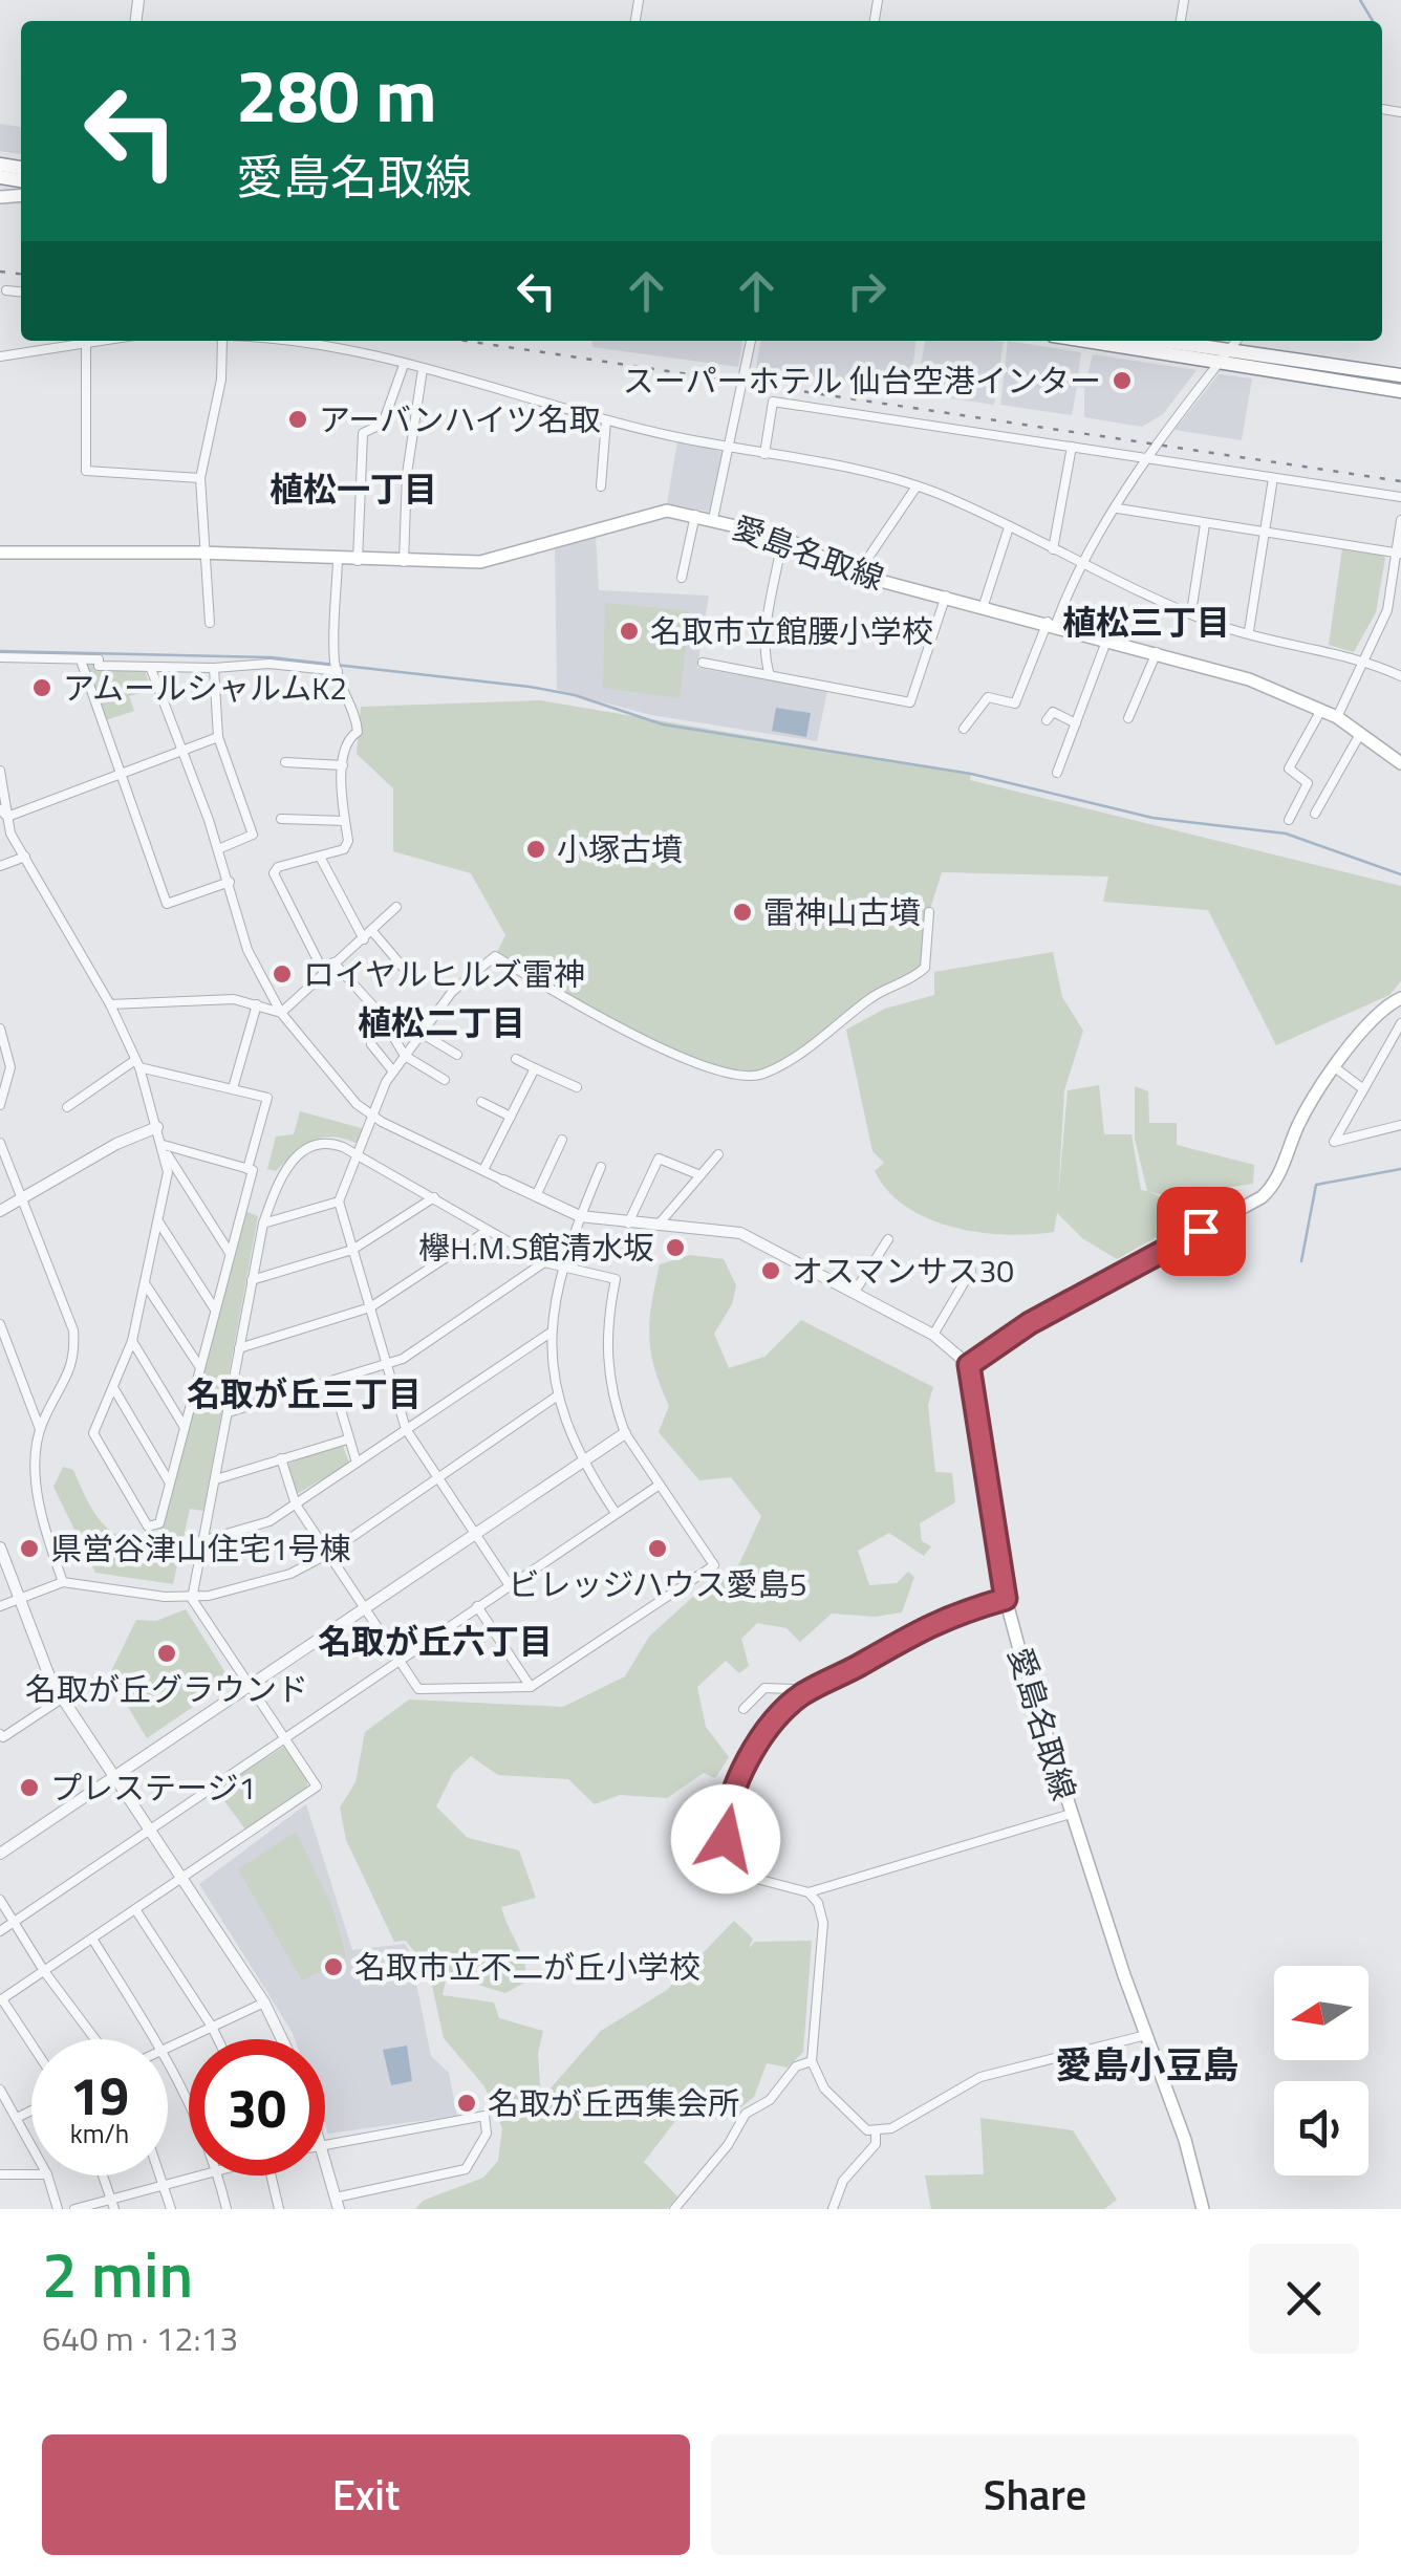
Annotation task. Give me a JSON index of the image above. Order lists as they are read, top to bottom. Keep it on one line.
{"streets":{"main road":["愛島名取線"]},"districts":["植松一丁目","植松三丁目","植松二丁目","名取が丘三丁目","名取が丘六丁目","愛島小豆島"],"places":["スーパーホテル 仙台空港インター","アーバンハイツ名取","名取市立館腰小学校","アムールシャルムK2","小塚古墳","雷神山古墳","ロイヤルヒルズ雷神","欅H.M.S館清水坂","オスマンサス30","県営谷津山住宅1号棟","ビレッジハウス愛島5","名取が丘グラウンド","プレステージ1","名取市立不二が丘小学校","名取が丘西集会所"],"north":"left","page":{"turn":["280 m","愛島名取線"],"speed":"19 km/h","limit":"30","heading":["2 min","640 m · 12:13"],"buttons":["Exit","Share"]}}
